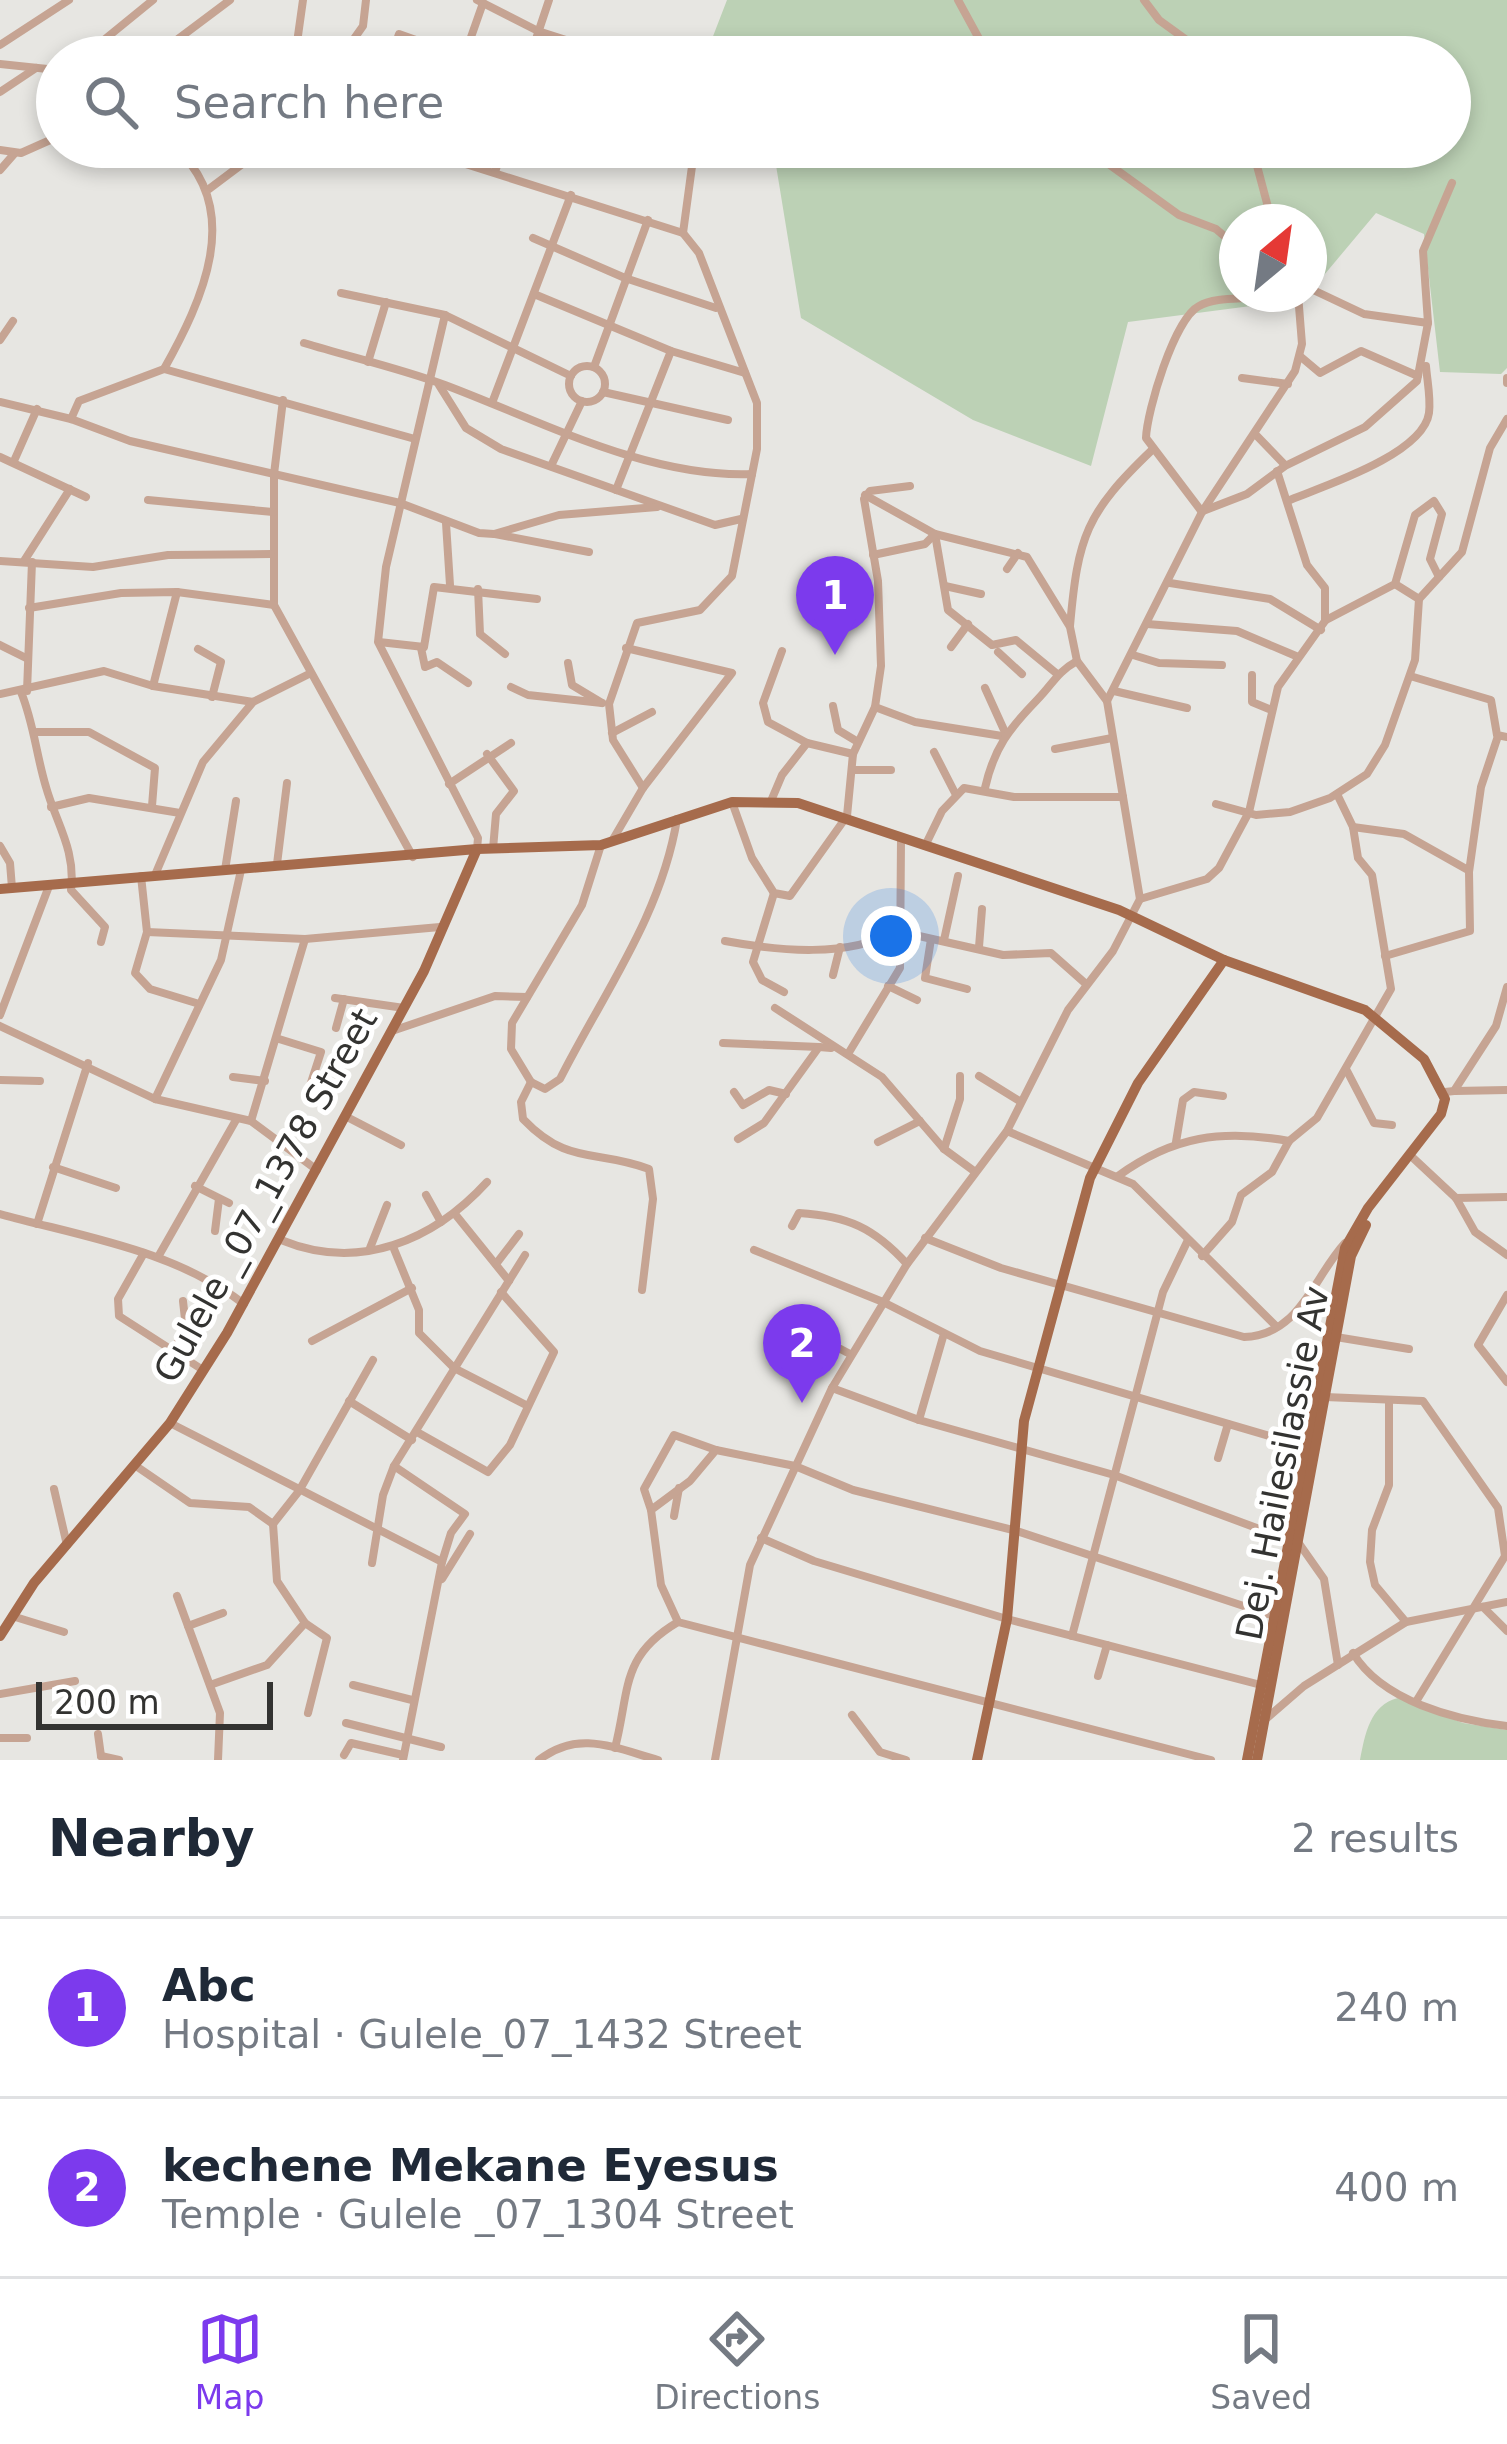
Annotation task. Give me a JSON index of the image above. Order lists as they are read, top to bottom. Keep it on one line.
{"streets":{"main road":["Gulele _07_1378 Street","Dej. Hailesilassie Av"]},"scale_bar":"200 m","north":"top right","page":{"search":"Search here","pins":["1","2"],"scale":"200 m","heading":["Nearby","2 results"],"list":[{"mark":"1","name":"Abc","note":"Hospital · Gulele_07_1432 Street","value":"240 m"},{"mark":"2","name":"kechene Mekane Eyesus","note":"Temple · Gulele _07_1304 Street","value":"400 m"}],"nav":["Map","Directions","Saved"]}}
